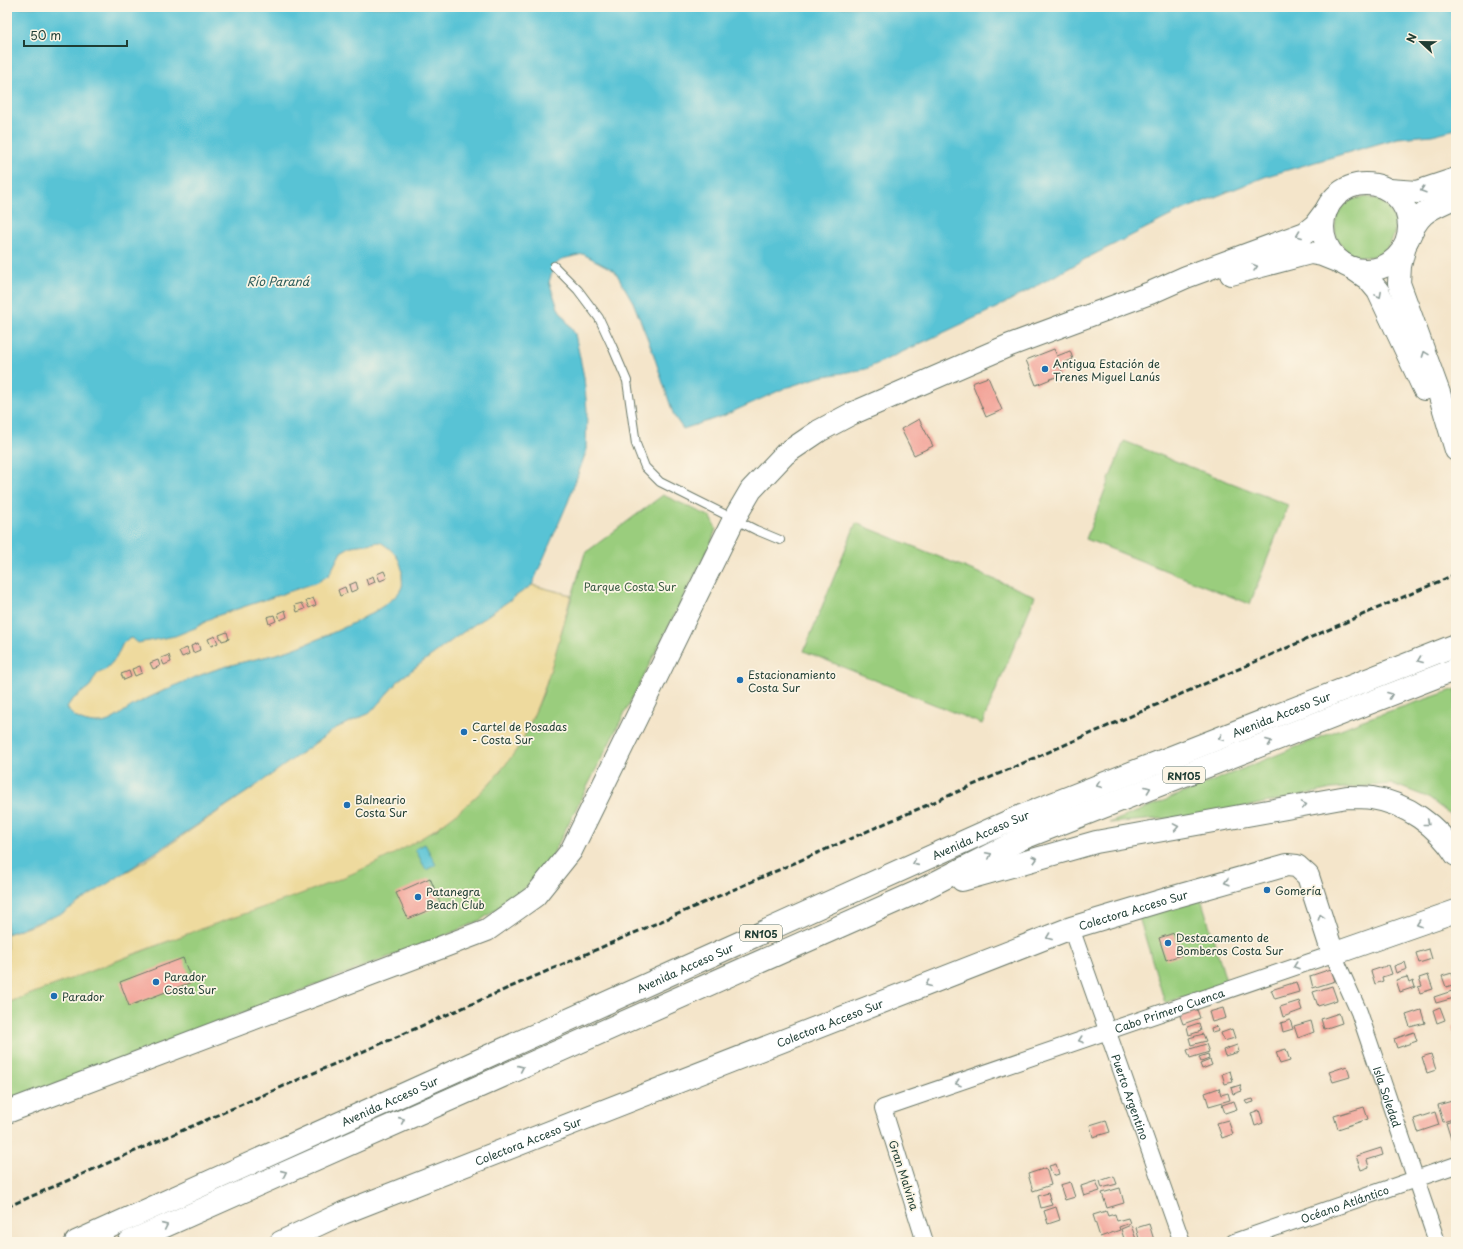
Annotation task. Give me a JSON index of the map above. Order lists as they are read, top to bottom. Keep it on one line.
{"streets":{"main road":["Avenida Acceso Sur","RN105","Colectora Acceso Sur","Cabo Primero Cuenca"],"street":["Puerto Argentino","Isla Soledad","Gran Malvina","Océano Atlántico"]},"crossings":[["Colectora Acceso Sur","Cabo Primero Cuenca"],["Colectora Acceso Sur","Puerto Argentino"],["Colectora Acceso Sur","Isla Soledad"],["Cabo Primero Cuenca","Puerto Argentino"],["Cabo Primero Cuenca","Isla Soledad"],["Cabo Primero Cuenca","Gran Malvina"],["Isla Soledad","Océano Atlántico"]],"one_way":["Cabo Primero Cuenca"],"water":["Río Paraná"],"parks":["Parque Costa Sur"],"places":["Antigua Estación de Trenes Miguel Lanús","Estacionamiento Costa Sur","Cartel de Posadas - Costa Sur","Balneario Costa Sur","Gomería","Patanegra Beach Club","Destacamento de Bomberos Costa Sur","Parador Costa Sur","Parador"],"scale_bar":"50 m","north":"left"}
